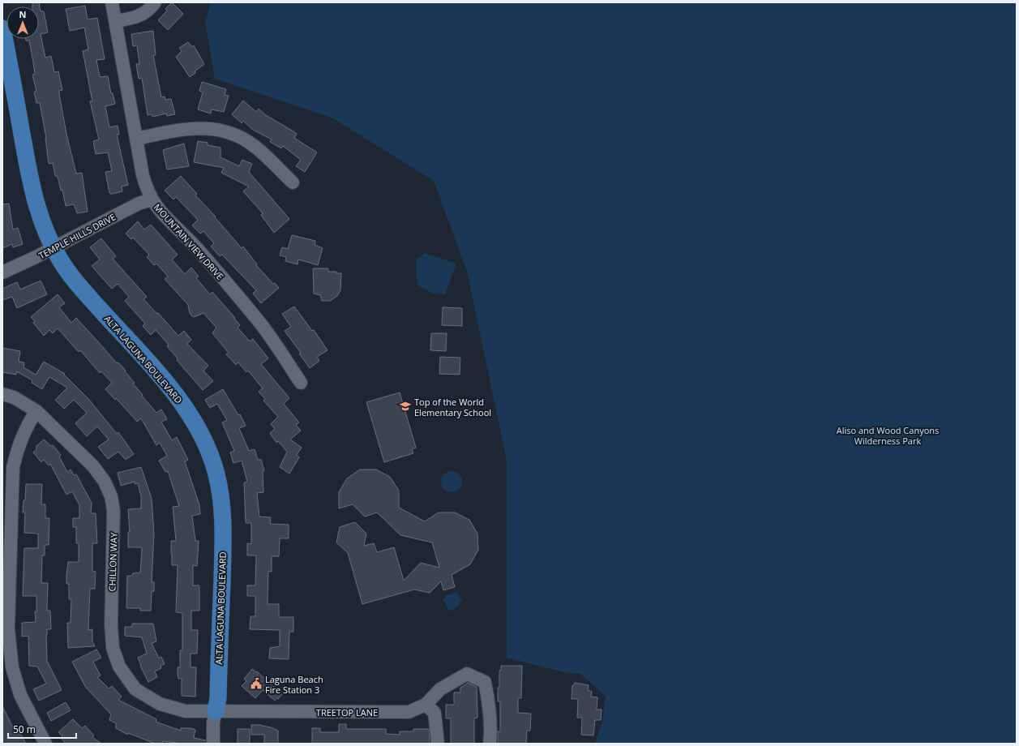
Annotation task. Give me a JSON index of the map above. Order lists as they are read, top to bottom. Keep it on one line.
{"streets":{"main road":["ALTA LAGUNA BOULEVARD"],"street":["TEMPLE HILLS DRIVE","MOUNTAIN VIEW DRIVE","CHILLON WAY","TREETOP LANE"]},"crossings":[["TEMPLE HILLS DRIVE","MOUNTAIN VIEW DRIVE"],["TEMPLE HILLS DRIVE","ALTA LAGUNA BOULEVARD"],["ALTA LAGUNA BOULEVARD","CHILLON WAY"],["ALTA LAGUNA BOULEVARD","TREETOP LANE"],["CHILLON WAY","TREETOP LANE"]],"parks":["Aliso and Wood Canyons Wilderness Park"],"places":{"school or university":["Top of the World Elementary School"],"public building":["Laguna Beach Fire Station 3"]},"scale_bar":"50 m","north":"top"}
